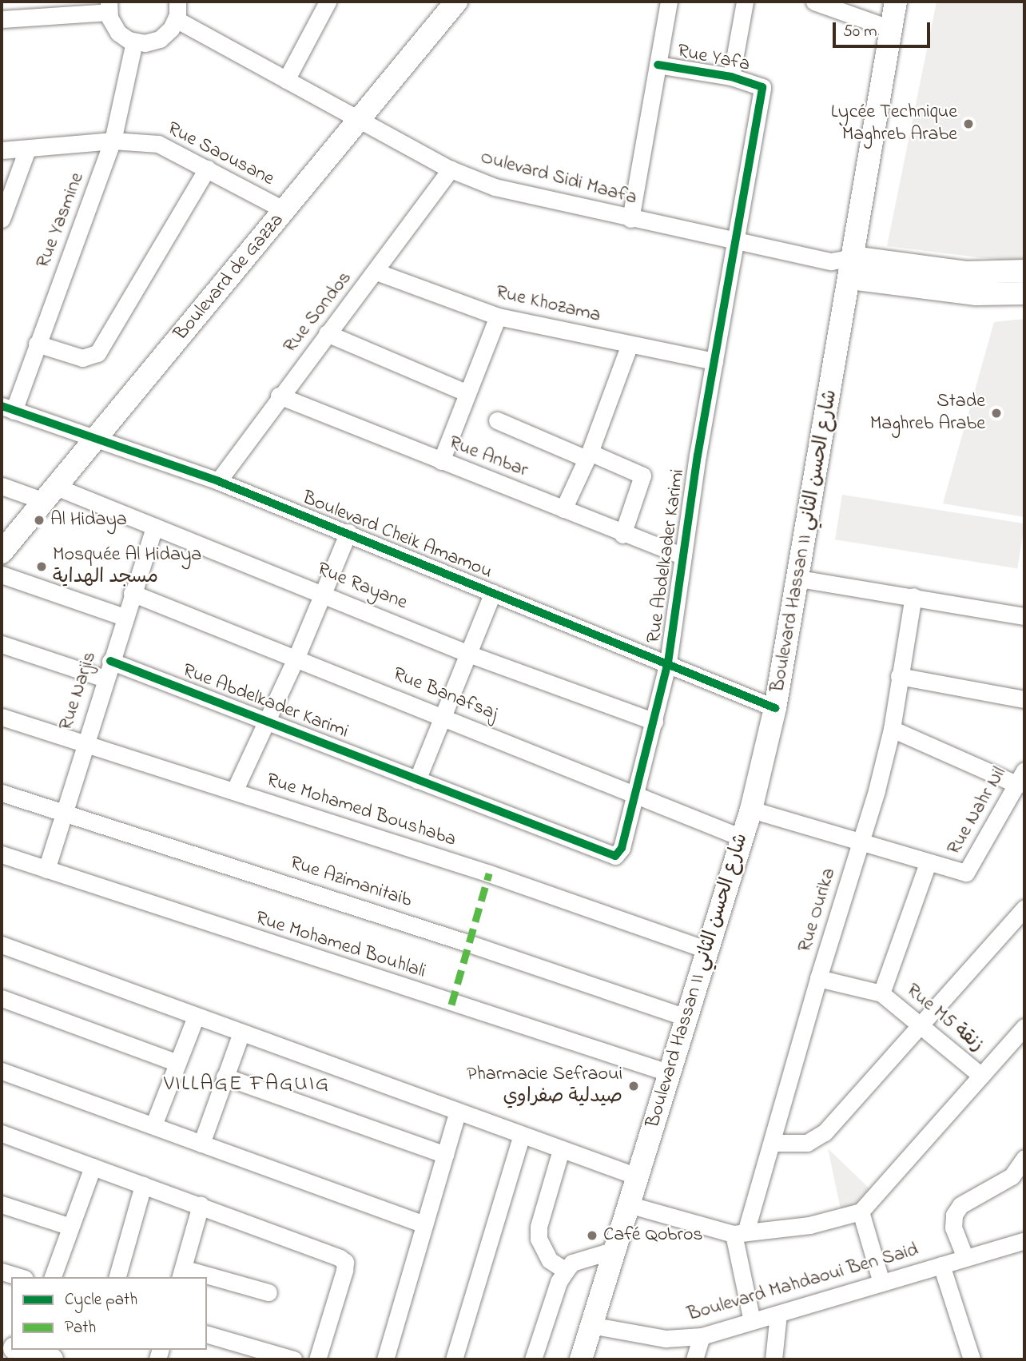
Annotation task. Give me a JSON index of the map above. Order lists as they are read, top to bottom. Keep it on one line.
{"streets":{"main road":["Boulevard de Gazza","Boulevard Hassan II شارع الحسن الثاني"],"street":["Rue Yafa","Rue Saousane","Oulevard Sidi Maafa","Rue Yasmine","Rue Khozama","Rue Sondos","Rue Anbar","Boulevard Cheik Amamou","Rue Abdelkader Karimi","Rue Rayane","Rue Narjis","Rue Banafsaj","Rue Mohamed Boushaba","Rue Nahr Nil","Rue Azimanitaib","Rue Ourika","Rue Mohamed Bouhlali","Rue M5 زنقة","Boulevard Mahdaoui Ben Said"]},"crossings":[["Rue Yafa","Rue Abdelkader Karimi"],["Rue Saousane","Rue Yasmine"],["Rue Saousane","Boulevard de Gazza"],["Oulevard Sidi Maafa","Boulevard de Gazza"],["Oulevard Sidi Maafa","Rue Sondos"],["Oulevard Sidi Maafa","Boulevard Hassan II شارع الحسن الثاني"],["Oulevard Sidi Maafa","Rue Abdelkader Karimi"],["Rue Yasmine","Boulevard Cheik Amamou"],["Boulevard de Gazza","Boulevard Cheik Amamou"],["Boulevard de Gazza","Rue Rayane"],["Rue Khozama","Rue Sondos"],["Rue Khozama","Rue Abdelkader Karimi"],["Rue Sondos","Rue Anbar"],["Rue Sondos","Boulevard Cheik Amamou"],["Rue Anbar","Rue Abdelkader Karimi"],["Boulevard Cheik Amamou","Boulevard Hassan II شارع الحسن الثاني"],["Boulevard Cheik Amamou","Rue Abdelkader Karimi"],["Boulevard Hassan II شارع الحسن الثاني","Rue Banafsaj"],["Boulevard Hassan II شارع الحسن الثاني","Rue Mohamed Boushaba"],["Boulevard Hassan II شارع الحسن الثاني","Rue Azimanitaib"],["Boulevard Hassan II شارع الحسن الثاني","Rue Mohamed Bouhlali"],["Boulevard Hassan II شارع الحسن الثاني","Boulevard Mahdaoui Ben Said"],["Rue Abdelkader Karimi","Rue Rayane"],["Rue Abdelkader Karimi","Rue Narjis"],["Rue Abdelkader Karimi","Rue Banafsaj"],["Rue Rayane","Rue Narjis"],["Rue Narjis","Rue Banafsaj"],["Rue Narjis","Rue Mohamed Boushaba"],["Rue Narjis","Rue Azimanitaib"],["Rue Narjis","Rue Mohamed Bouhlali"],["Rue Ourika","Boulevard Mahdaoui Ben Said"]],"districts":["VILLAGE FAGUIG"],"places":["Lycée Technique Maghreb Arabe","Stade Maghreb Arabe","Al Hidaya","Mosquée Al Hidaya مسجد الهداية","Pharmacie Sefraoui صيدلية صفراوي","Café Qobros"],"legend":["Cycle path","Path"],"scale_bar":"50 m"}
